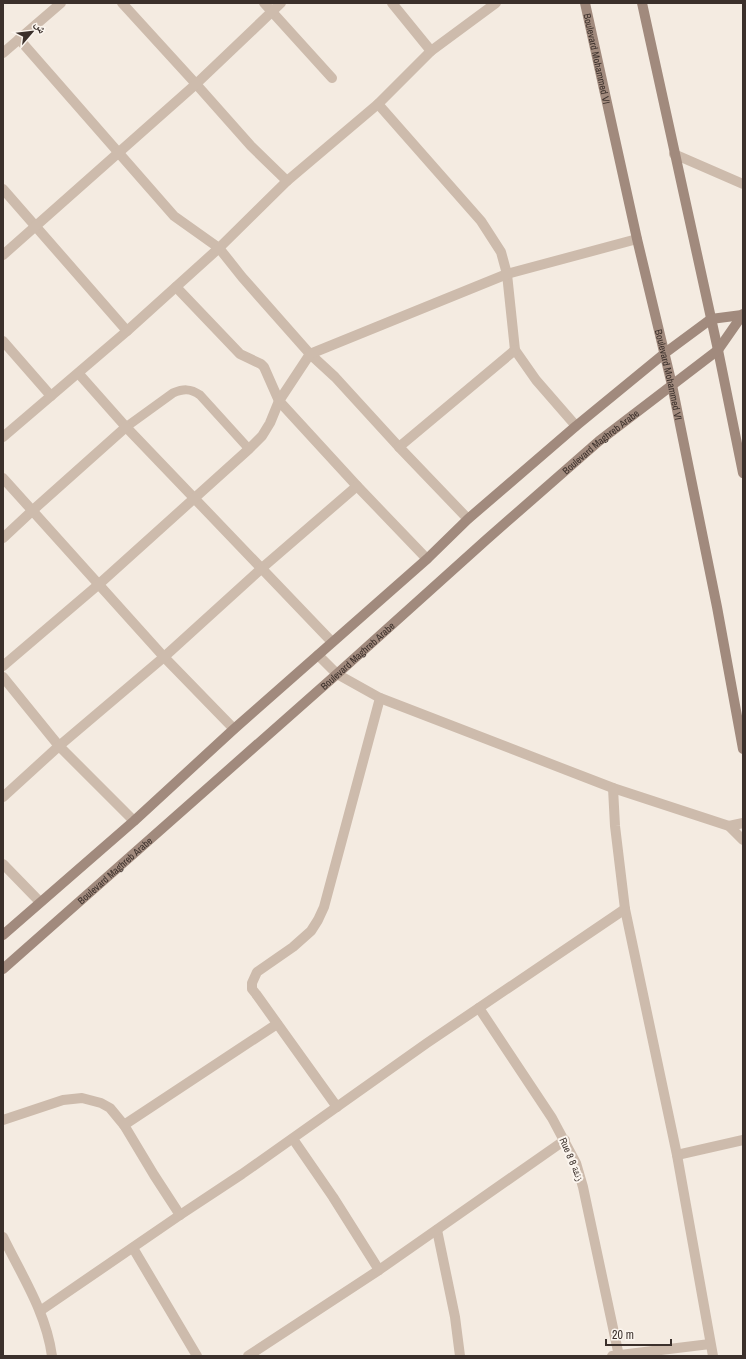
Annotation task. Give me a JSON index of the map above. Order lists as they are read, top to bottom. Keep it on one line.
{"streets":{"street":["Boulevard Mohammed VI","Boulevard Maghreb Arabe","Rue 8 8 زنقة"]},"crossings":[["Boulevard Mohammed VI","Boulevard Maghreb Arabe"]],"scale_bar":"20 m","north":"top right"}
